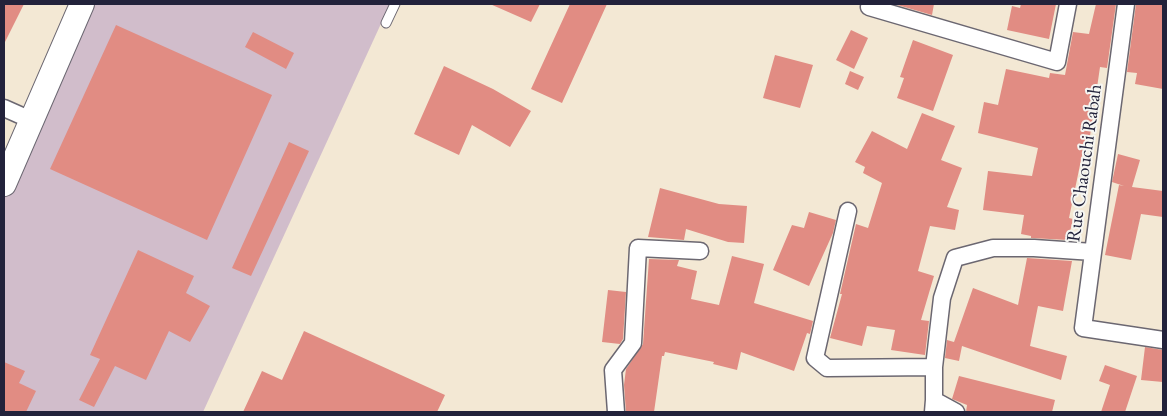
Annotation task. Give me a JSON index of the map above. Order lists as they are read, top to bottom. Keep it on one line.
{"streets":{"street":["Rue Chaouchi Rabah"]}}
